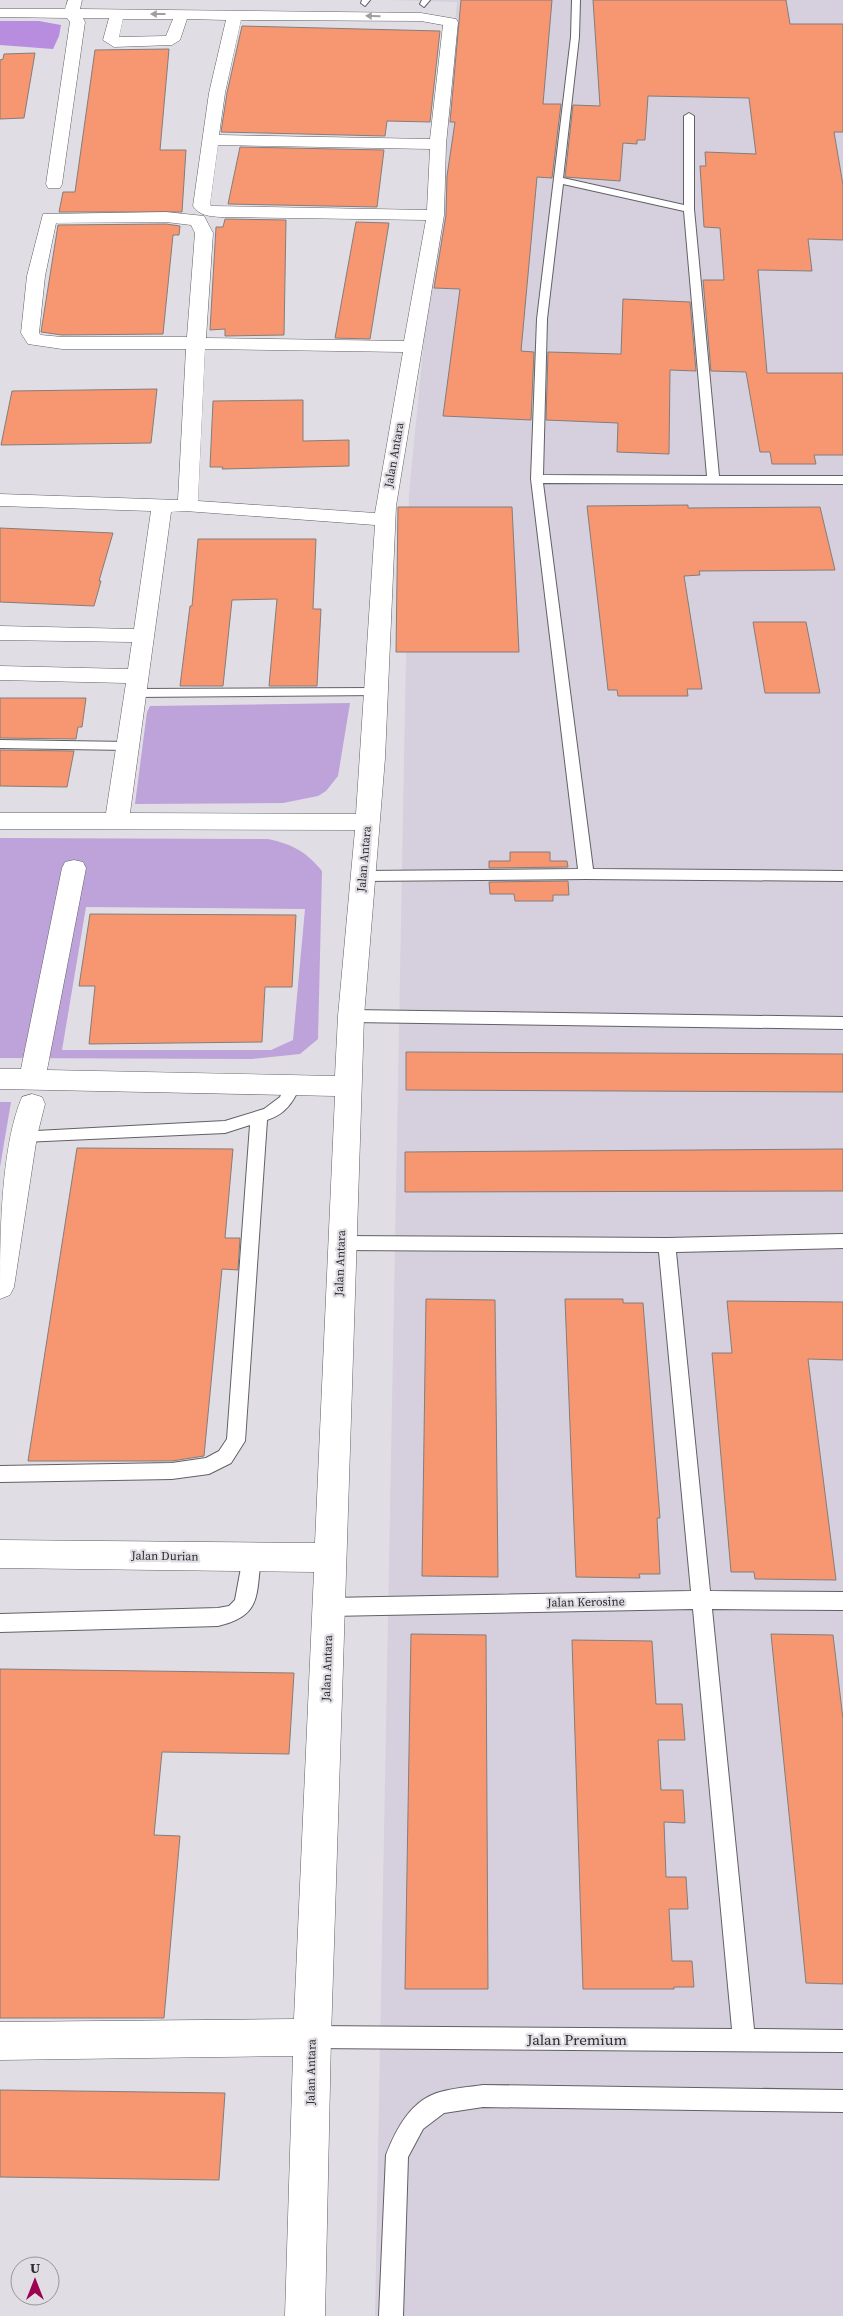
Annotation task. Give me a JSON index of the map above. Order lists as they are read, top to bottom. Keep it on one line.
{"streets":{"street":["Jalan Antara","Jalan Durian"],"lane":["Jalan Kerosine","Jalan Premium"]},"crossings":[["Jalan Antara","Jalan Durian"],["Jalan Antara","Jalan Kerosine"],["Jalan Antara","Jalan Premium"]],"north":"top"}
